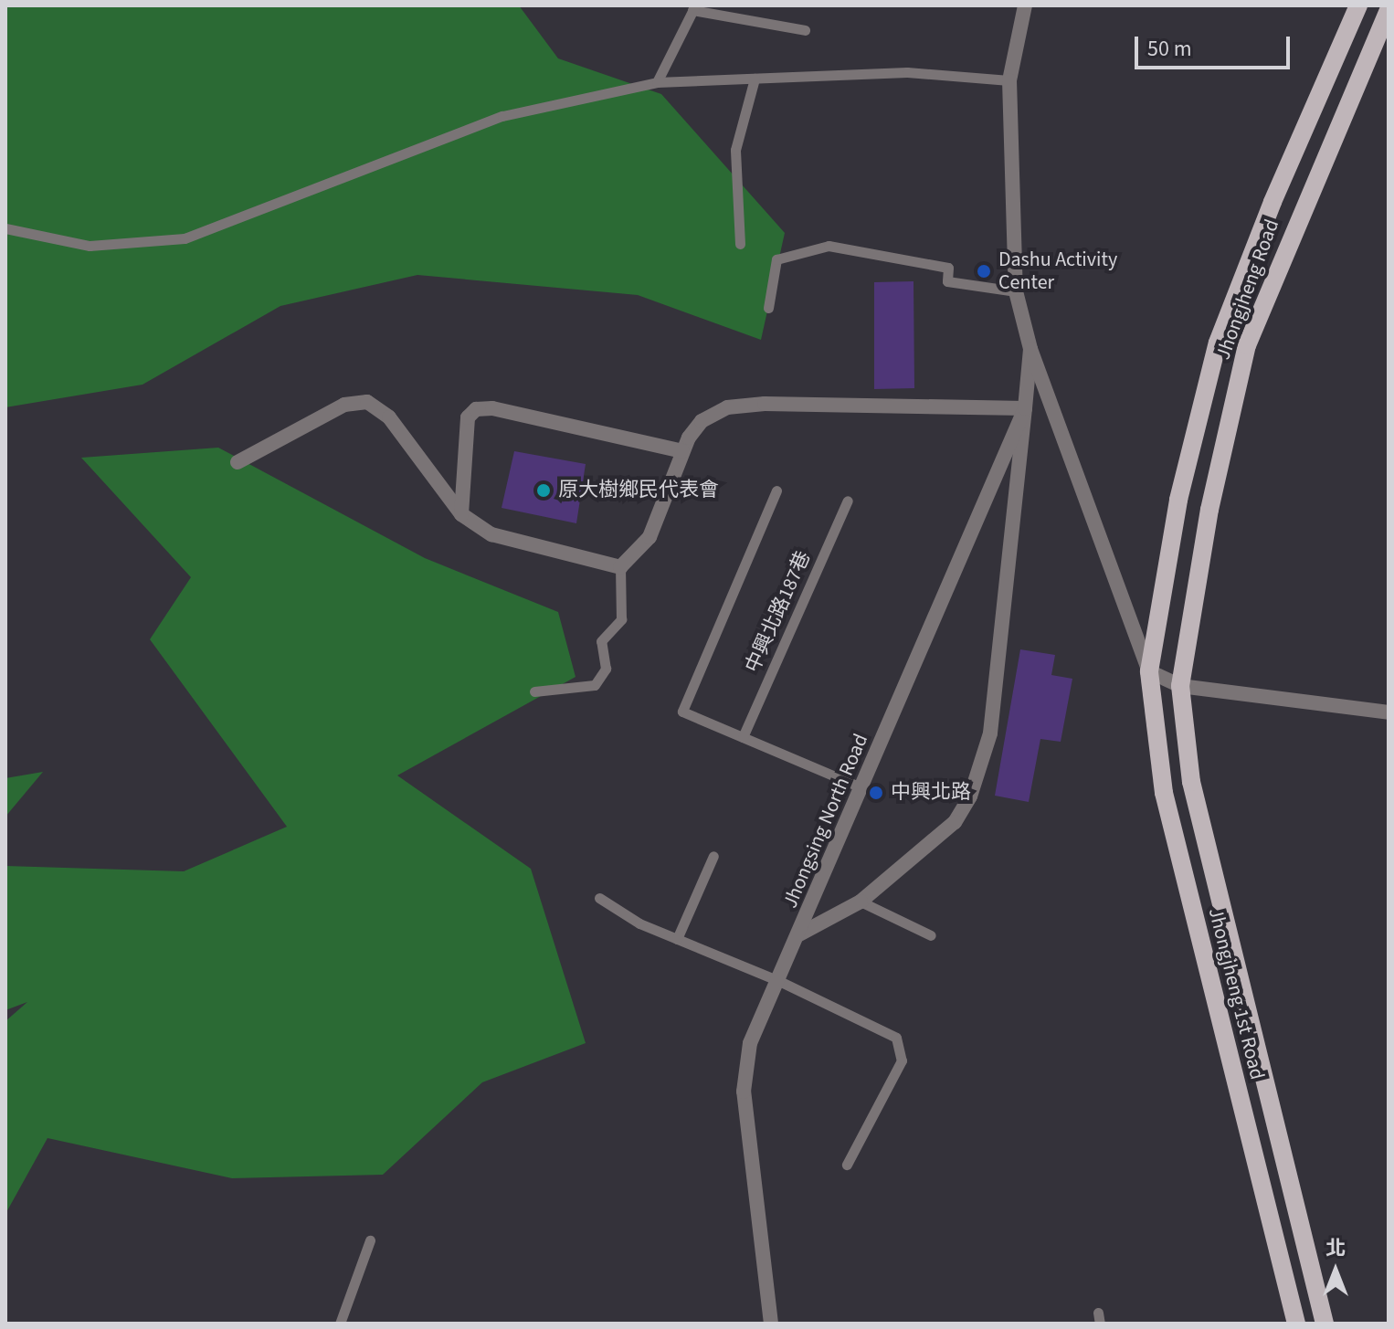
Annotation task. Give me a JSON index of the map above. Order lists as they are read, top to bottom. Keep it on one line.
{"streets":{"main road":["Jhongjheng Road","Jhongjheng 1st Road"],"street":["Jhongsing North Road"],"lane":["中興北路187巷"]},"crossings":[["Jhongjheng Road","Jhongsing North Road"],["Jhongjheng Road","Jhongjheng 1st Road"],["Jhongsing North Road","Jhongjheng 1st Road"]],"places":["Dashu Activity Center","原大樹鄉民代表會","中興北路"],"scale_bar":"50 m","north":"top"}
